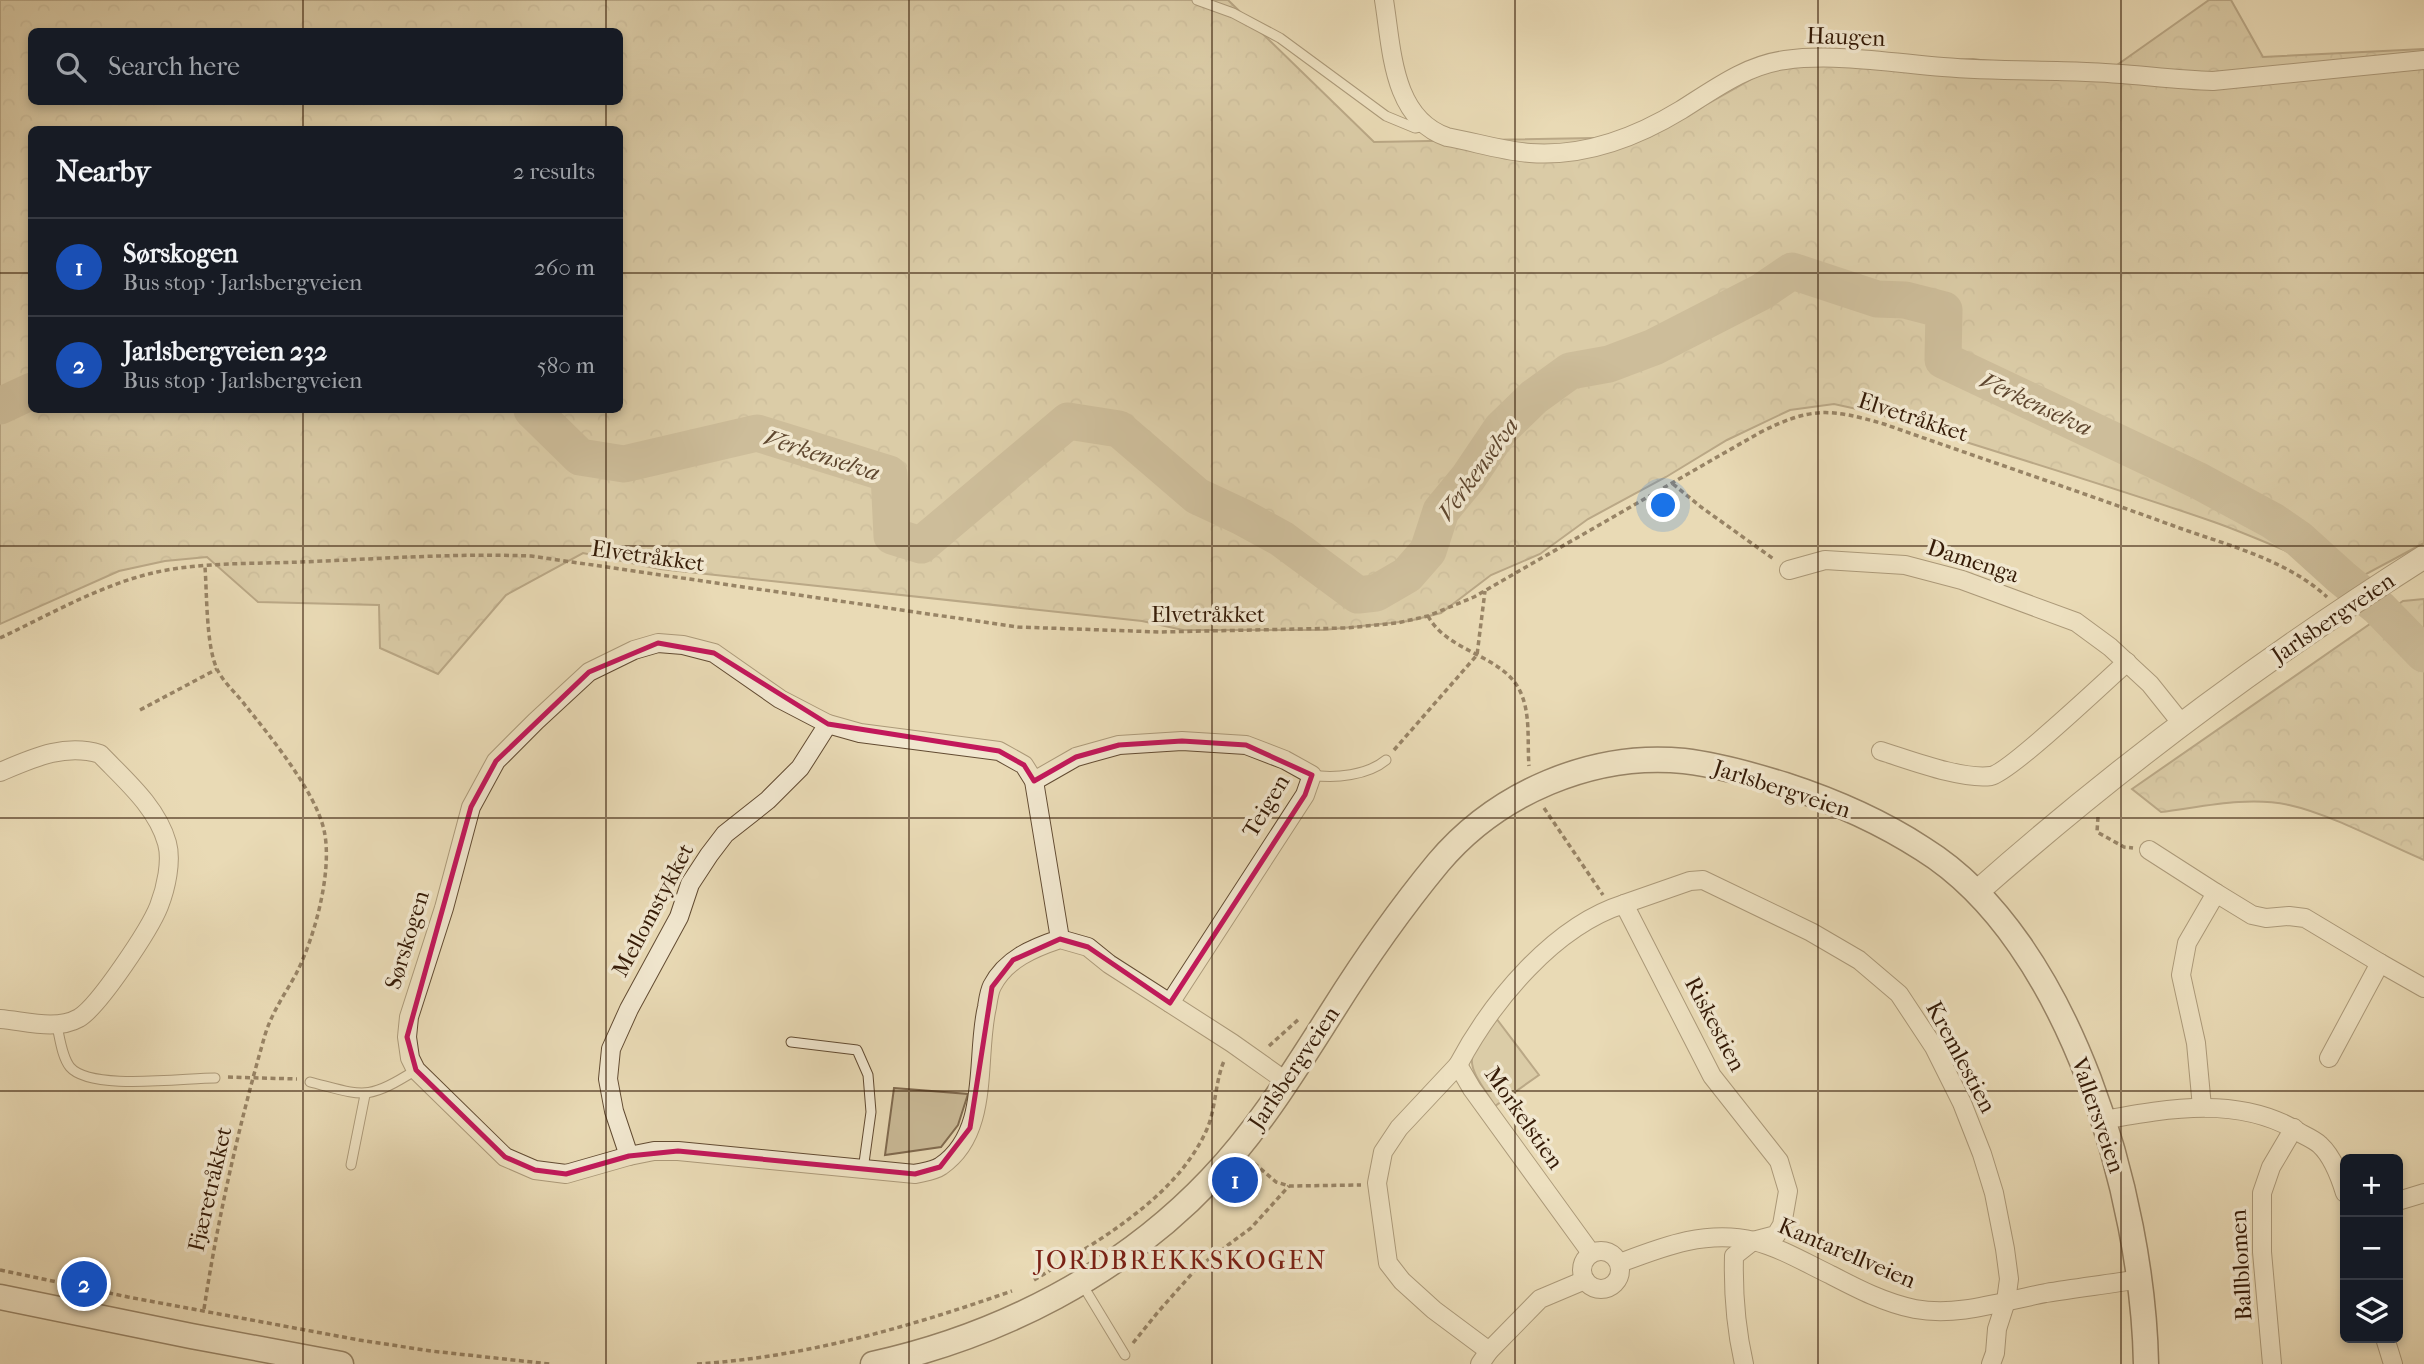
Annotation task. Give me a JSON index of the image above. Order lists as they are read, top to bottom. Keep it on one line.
{"streets":{"main road":["Jarlsbergveien","Vallersveien"],"street":["Haugen","Damenga","Teigen","Mellomstykket","Sørskogen","Riskestien","Kremlestien","Morkelstien","Kantarellveien","Ballblomen"],"path":["Elvetråkket","Fjæretråkket"]},"crossings":[["Elvetråkket","Jarlsbergveien"],["Damenga","Jarlsbergveien"],["Jarlsbergveien","Vallersveien"],["Teigen","Sørskogen"],["Mellomstykket","Sørskogen"],["Riskestien","Kremlestien"],["Riskestien","Kantarellveien"],["Kremlestien","Kantarellveien"],["Vallersveien","Kantarellveien"],["Morkelstien","Kantarellveien"]],"districts":["JORDBREKKSKOGEN"],"water":["Verkenselva"],"page":{"search":"Search here","heading":["Nearby","2 results"],"list":[{"mark":"1","name":"Sørskogen","note":"Bus stop · Jarlsbergveien","value":"260 m"},{"mark":"2","name":"Jarlsbergveien 232","note":"Bus stop · Jarlsbergveien","value":"580 m"}],"pins":["1","2"],"map_buttons":["+","−"]}}
